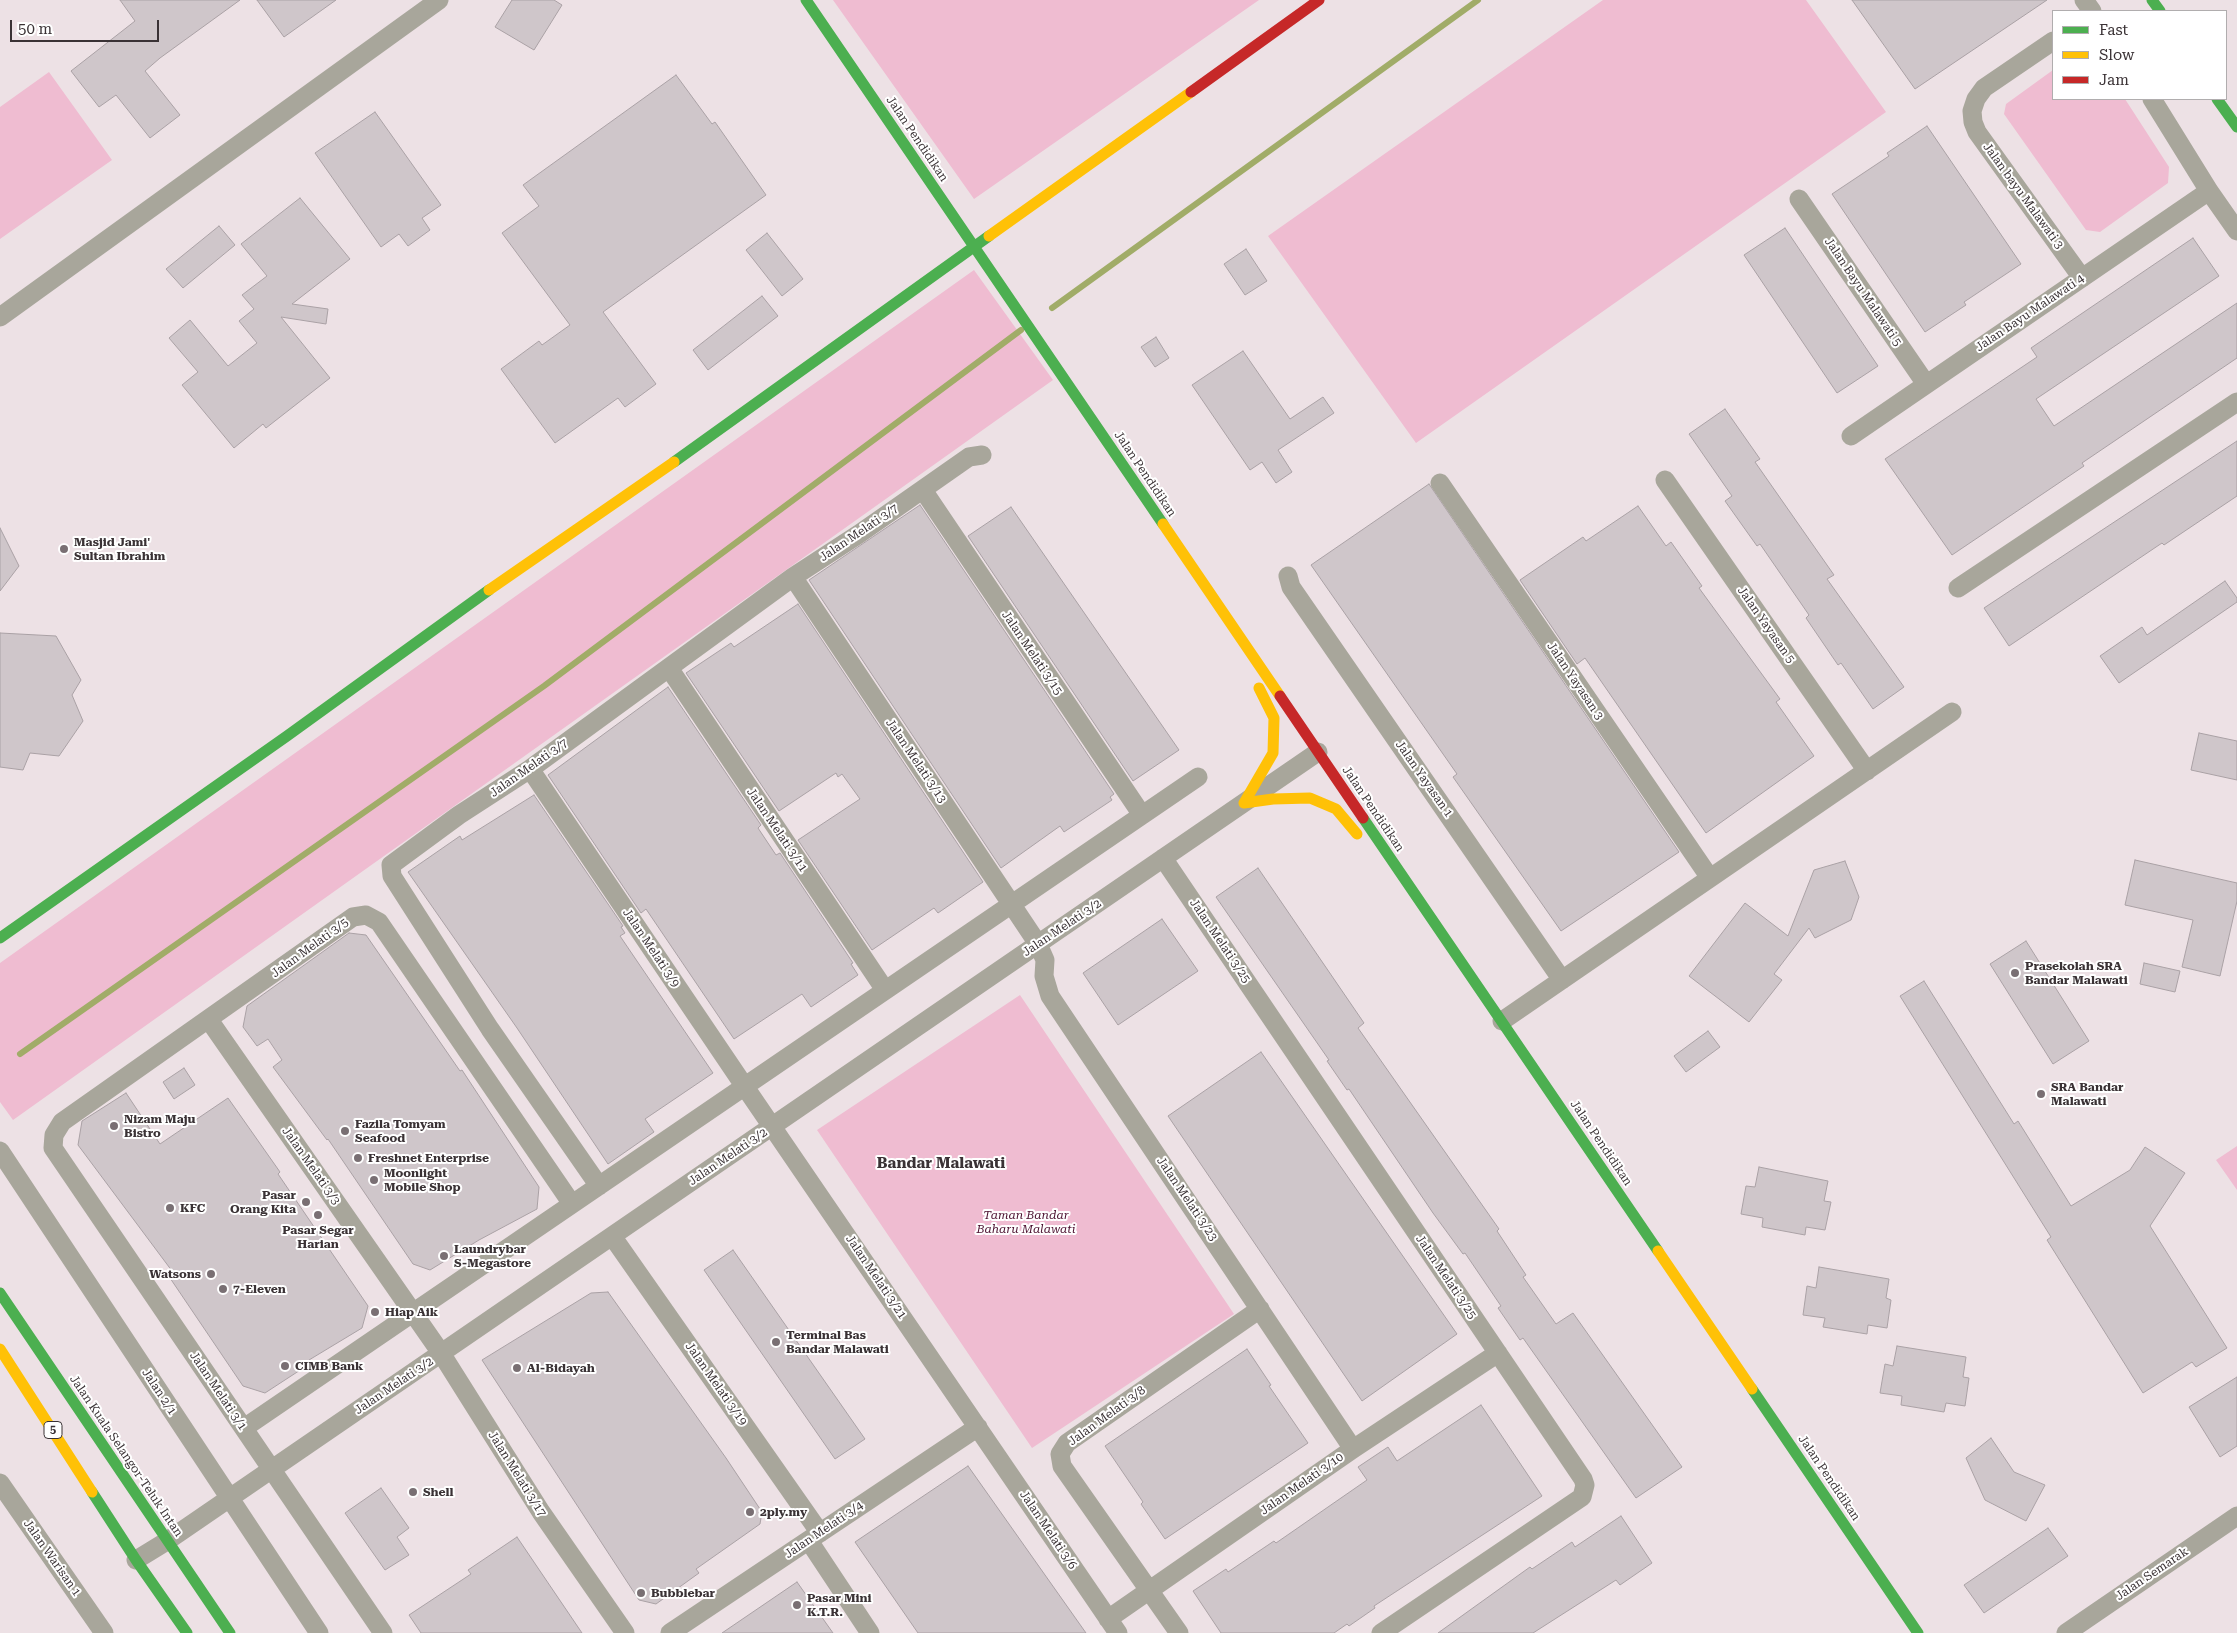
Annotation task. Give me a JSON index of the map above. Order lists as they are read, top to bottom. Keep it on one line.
{"streets":{"main road":["Jalan Pendidikan","5","Jalan Kuala Selangor-Teluk Intan"],"street":["Jalan bayu Malawati 3","Jalan Bayu Malawati 5","Jalan Bayu Malawati 4","Jalan Melati 3/7","Jalan Yayasan 5","Jalan Melati 3/15","Jalan Yayasan 3","Jalan Melati 3/13","Jalan Yayasan 1","Jalan Melati 3/11","Jalan Melati 3/2","Jalan Melati 3/25","Jalan Melati 3/5","Jalan Melati 3/9","Jalan Melati 3/3","Jalan Melati 3/23","Jalan Melati 3/21","Jalan Melati 3/19","Jalan Melati 3/1","Jalan 2/1","Jalan Melati 3/8","Jalan Melati 3/17","Jalan Melati 3/10","Jalan Melati 3/4","Jalan Melati 3/6","Jalan Warisan 1","Jalan Semarak"]},"crossings":[["Jalan Pendidikan","Jalan Melati 3/2"],["Jalan bayu Malawati 3","Jalan Bayu Malawati 4"],["Jalan Bayu Malawati 5","Jalan Bayu Malawati 4"],["Jalan Melati 3/7","Jalan Melati 3/15"],["Jalan Melati 3/7","Jalan Melati 3/13"],["Jalan Melati 3/7","Jalan Melati 3/11"],["Jalan Melati 3/7","Jalan Melati 3/9"],["Jalan Melati 3/13","Jalan Melati 3/2"],["Jalan Melati 3/13","Jalan Melati 3/23"],["Jalan Melati 3/2","Jalan Melati 3/25"],["Jalan Melati 3/2","Jalan Melati 3/9"],["Jalan Melati 3/2","Jalan Melati 3/23"],["Jalan Melati 3/2","Jalan Melati 3/21"],["Jalan Melati 3/2","Jalan Melati 3/19"],["Jalan Melati 3/2","Jalan Melati 3/1"],["Jalan Melati 3/2","Jalan 2/1"],["Jalan Melati 3/2","5"],["Jalan Melati 3/2","Jalan Kuala Selangor-Teluk Intan"],["Jalan Melati 3/2","Jalan Melati 3/17"],["Jalan Melati 3/25","Jalan Melati 3/10"],["Jalan Melati 3/5","Jalan Melati 3/3"],["Jalan Melati 3/5","Jalan Melati 3/1"],["Jalan Melati 3/9","Jalan Melati 3/21"],["Jalan Melati 3/3","Jalan Melati 3/17"],["Jalan Melati 3/23","Jalan Melati 3/8"],["Jalan Melati 3/23","Jalan Melati 3/10"],["Jalan Melati 3/21","Jalan Melati 3/4"],["Jalan Melati 3/21","Jalan Melati 3/6"],["Jalan Melati 3/19","Jalan Melati 3/4"],["Jalan Melati 3/8","Jalan Melati 3/10"],["Jalan Melati 3/10","Jalan Melati 3/6"],["Jalan Melati 3/4","Jalan Melati 3/6"]],"districts":["Bandar Malawati"],"parks":["Taman Bandar Baharu Malawati"],"places":["Masjid Jami' Sultan Ibrahim","Prasekolah SRA Bandar Malawati","SRA Bandar Malawati","Nizam Maju Bistro","Fazila Tomyam Seafood","Freshnet Enterprise","Moonlight Mobile Shop","Pasar Orang Kita","KFC","Pasar Segar Harian","Laundrybar S-Megastore","Watsons","7-Eleven","Hiap Aik","Terminal Bas Bandar Malawati","CIMB Bank","Al-Bidayah","Shell","2ply.my","Bubblebar","Pasar Mini K.T.R."],"legend":["Fast","Slow","Jam"],"scale_bar":"50 m"}
